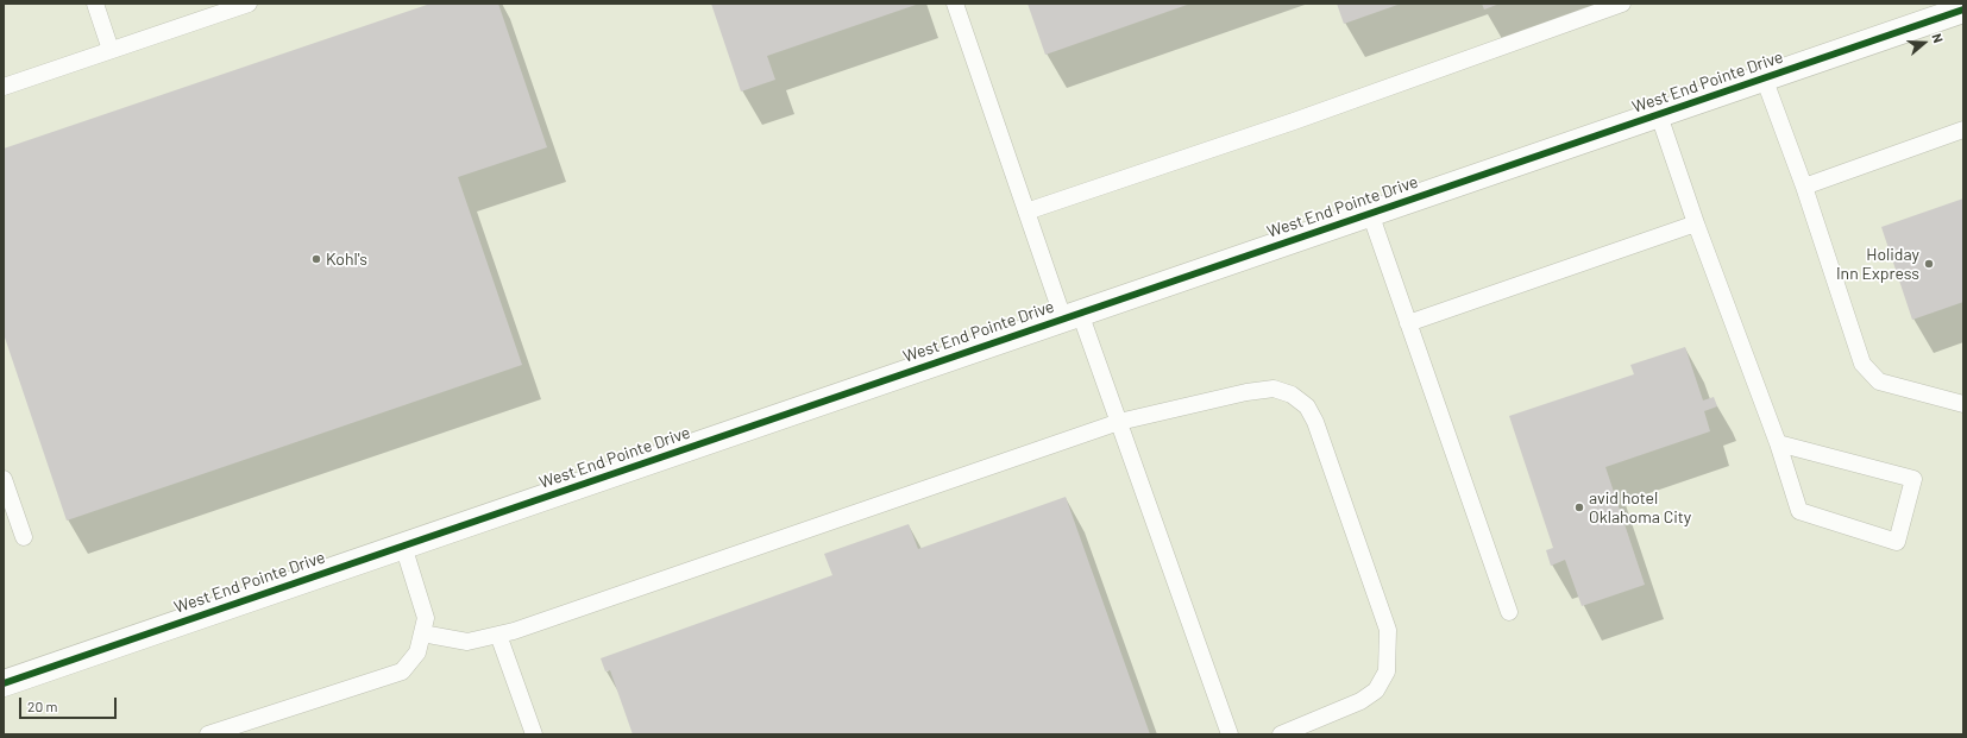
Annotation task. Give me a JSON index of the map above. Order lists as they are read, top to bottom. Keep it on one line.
{"streets":{"street":["West End Pointe Drive"]},"places":["Kohl's","Holiday Inn Express","avid hotel Oklahoma City"],"scale_bar":"20 m","north":"right"}
